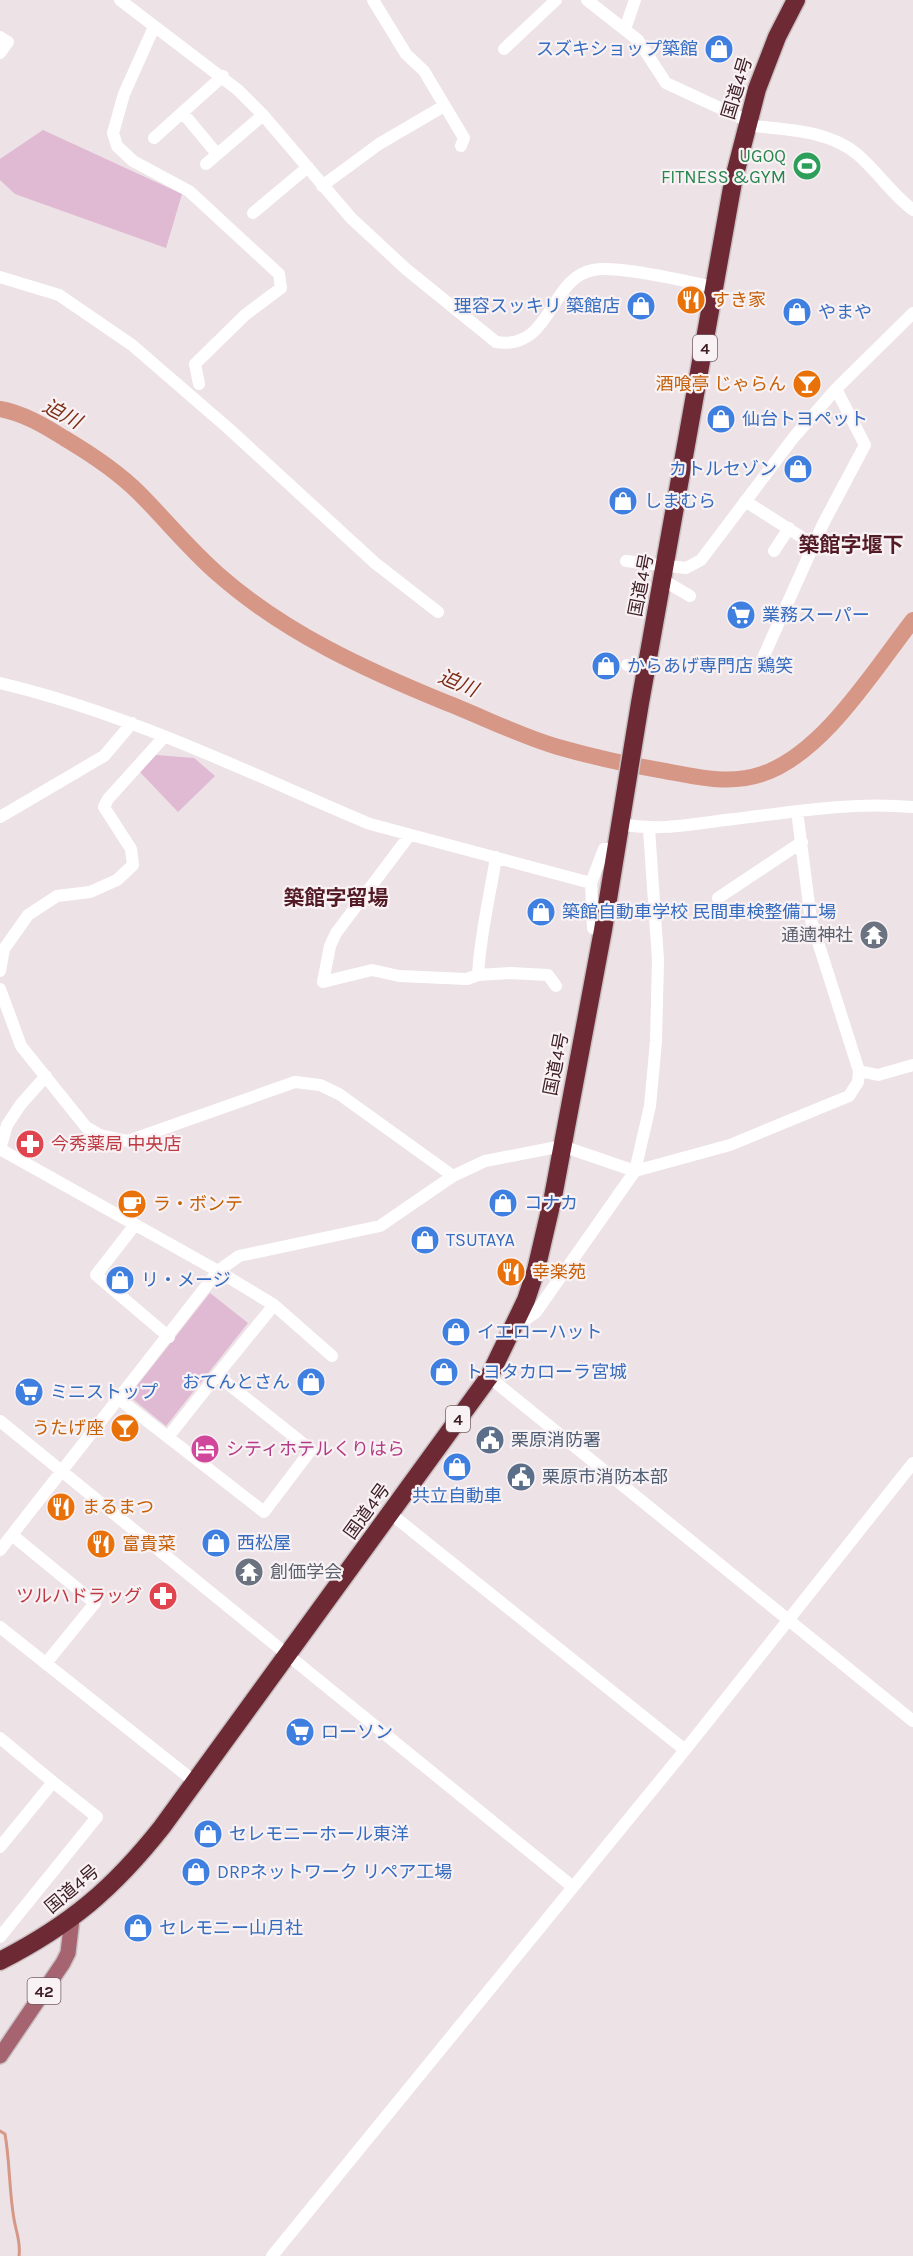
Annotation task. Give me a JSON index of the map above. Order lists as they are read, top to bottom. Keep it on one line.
{"streets":{"highway":["国道4号","4"],"main road":["42"]},"crossings":[["国道4号","42"]],"districts":["築館字堰下","築館字留場"],"water":["迫川"],"places":{"shop":["スズキショップ築館","理容スッキリ 築館店","やまや","仙台トヨペット","カトルセゾン","しまむら","からあげ専門店 鶏笑","築館自動車学校 民間車検整備工場","コナカ","TSUTAYA","リ・メージ","イエローハット","トヨタカローラ宮城","おてんとさん","共立自動車","西松屋","セレモニーホール東洋","DRPネットワーク リペア工場","セレモニー山月社"],"sports":["UGOQ FITNESS &GYM"],"restaurant":["すき家","幸楽苑","まるまつ","富貴菜"],"bar":["酒喰亭 じゃらん","うたげ座"],"supermarket":["業務スーパー","ミニストップ","ローソン"],"temple":["通遖神社","創価学会"],"pharmacy":["今秀薬局 中央店","ツルハドラッグ"],"cafe":["ラ・ボンテ"],"public building":["栗原消防署","栗原市消防本部"],"hotel":["シティホテルくりはら"]}}
